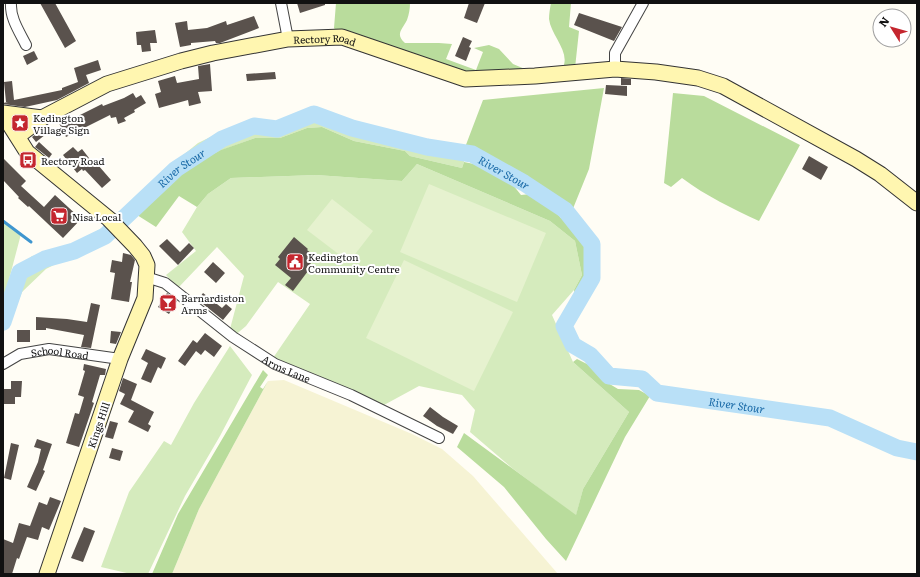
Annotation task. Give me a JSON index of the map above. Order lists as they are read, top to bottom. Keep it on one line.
{"streets":{"street":["Rectory Road","School Road","Arms Lane","Kings Hill"]},"crossings":[["Rectory Road","Kings Hill"],["School Road","Kings Hill"],["Arms Lane","Kings Hill"]],"water":["River Stour"],"places":{"place":["Kedington Village Sign"],"bus stop":["Rectory Road"],"supermarket":["Nisa Local"],"public building":["Kedington Community Centre"],"bar":["Barnardiston Arms"]},"north":"top left"}
